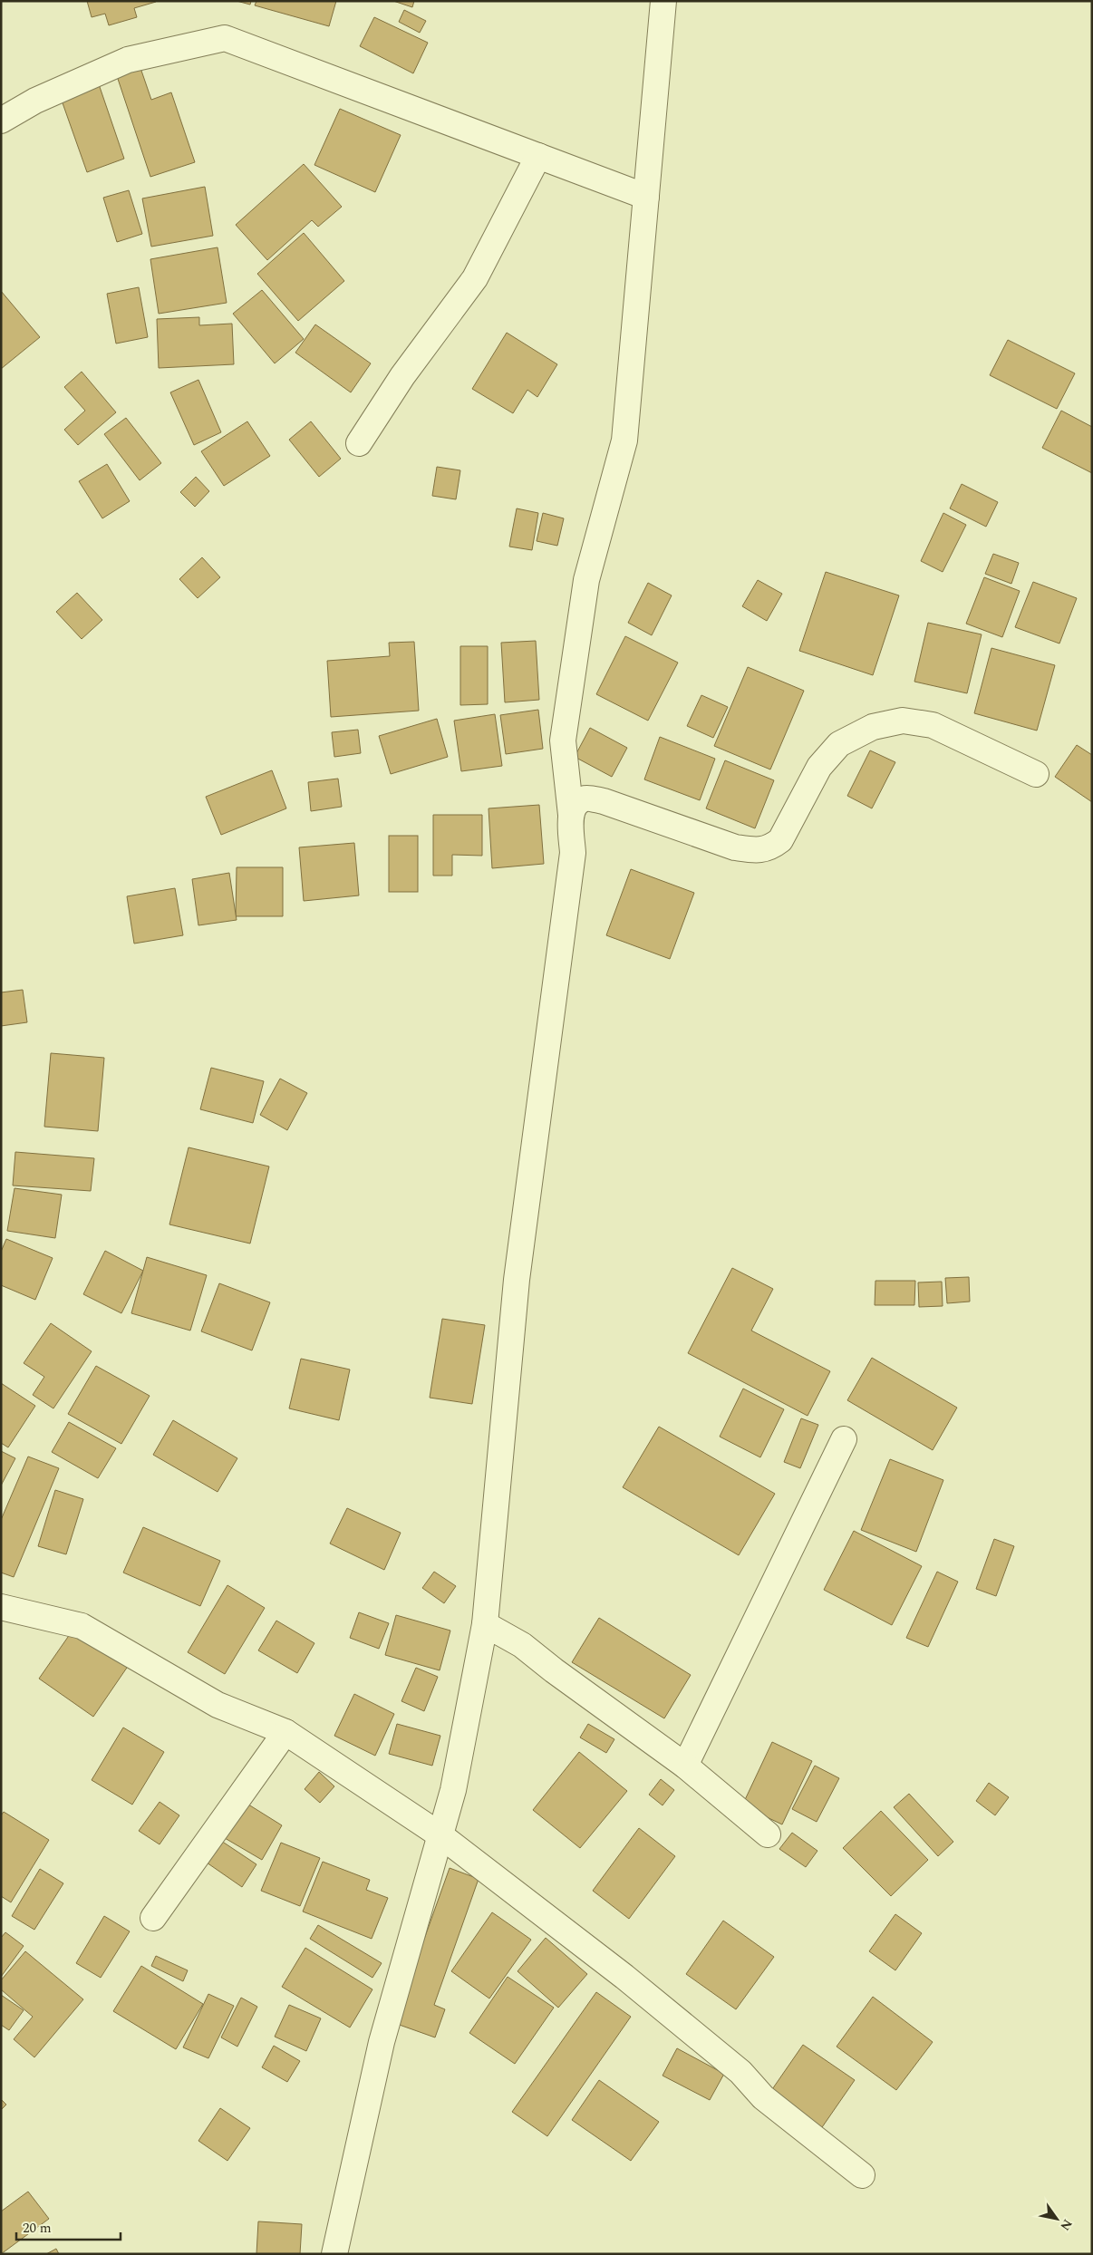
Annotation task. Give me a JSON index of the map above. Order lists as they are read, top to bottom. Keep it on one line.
{"scale_bar":"20 m","north":"bottom right"}
